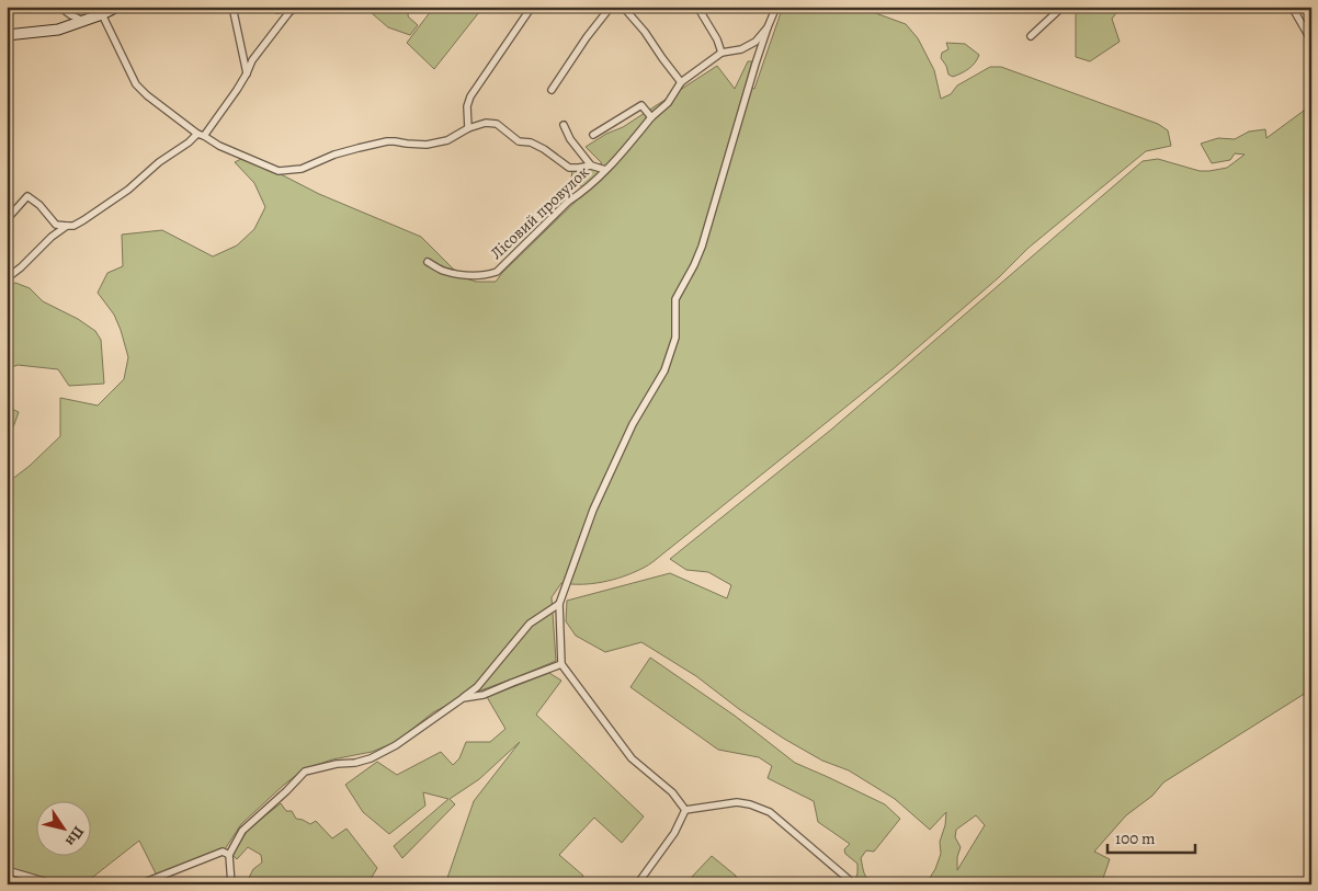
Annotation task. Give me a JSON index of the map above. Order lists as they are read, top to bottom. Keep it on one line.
{"streets":{"street":["Лісовий провулок"]},"scale_bar":"100 m","north":"bottom right"}
